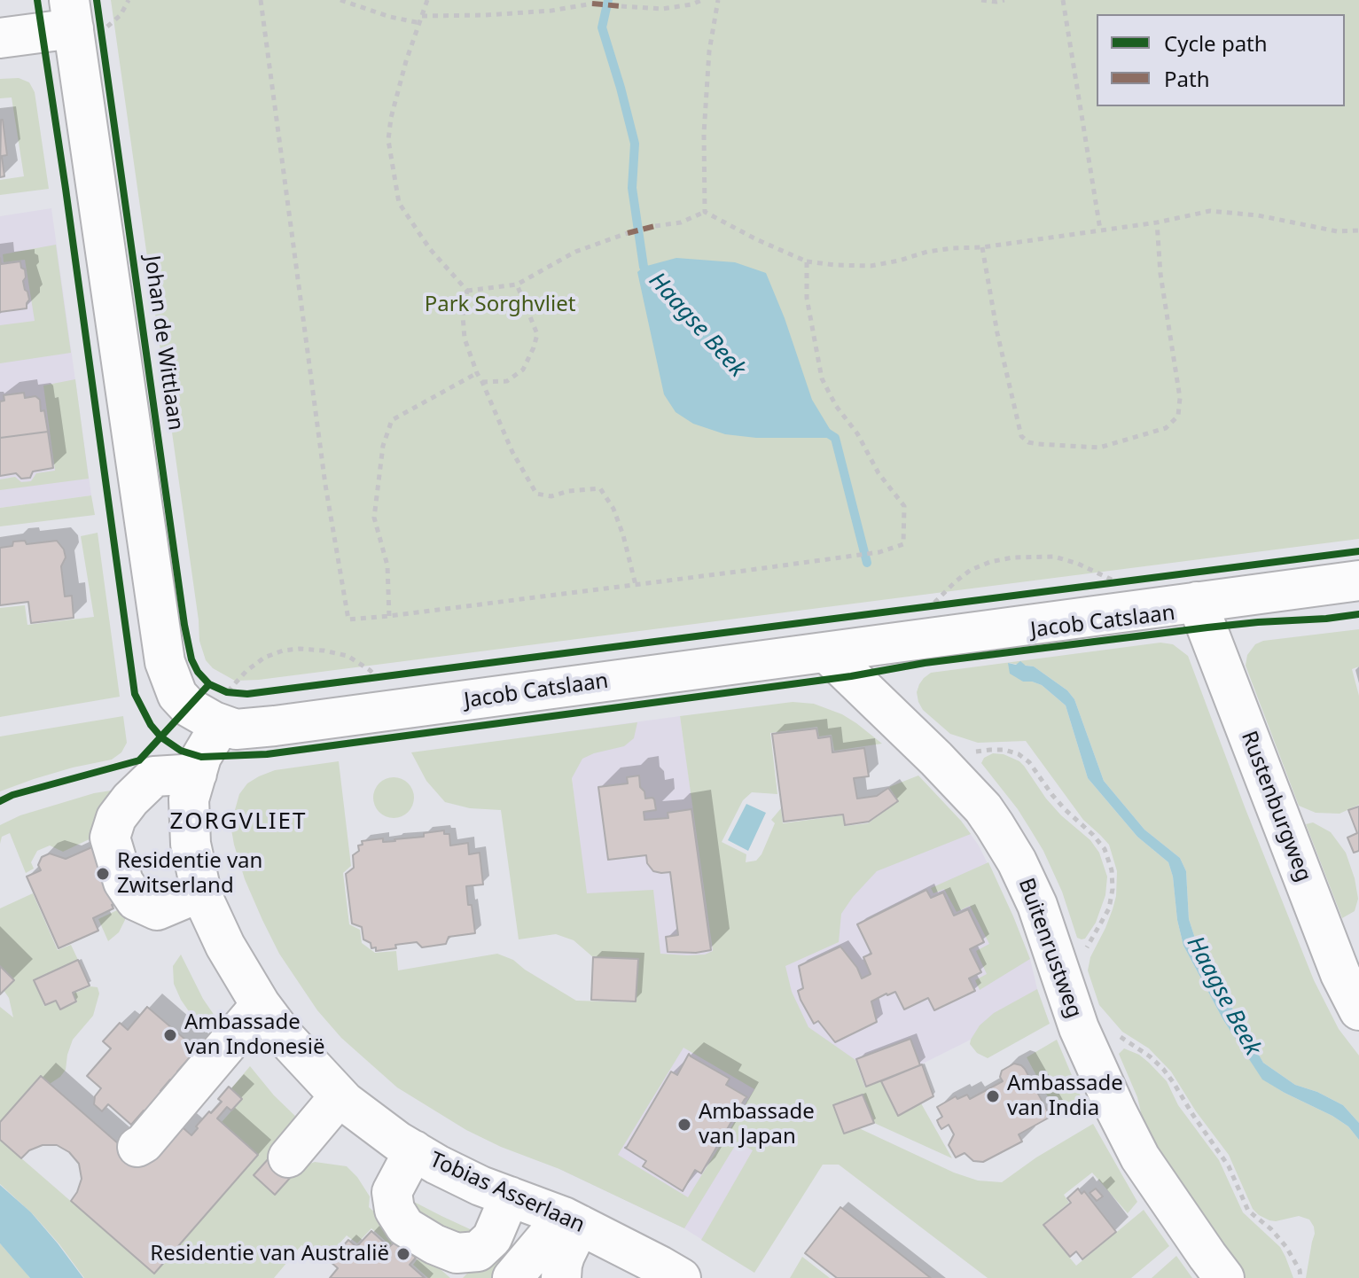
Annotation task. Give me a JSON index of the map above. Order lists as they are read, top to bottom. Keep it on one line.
{"streets":{"street":["Johan de Wittlaan","Jacob Catslaan","Rustenburgweg","Buitenrustweg","Tobias Asserlaan"]},"crossings":[["Johan de Wittlaan","Jacob Catslaan"],["Johan de Wittlaan","Tobias Asserlaan"],["Jacob Catslaan","Rustenburgweg"],["Jacob Catslaan","Buitenrustweg"],["Jacob Catslaan","Tobias Asserlaan"]],"districts":["ZORGVLIET"],"water":["Haagse Beek"],"parks":["Park Sorghvliet"],"places":["Residentie van Zwitserland","Ambassade van Indonesië","Ambassade van India","Ambassade van Japan","Residentie van Australië"],"legend":["Cycle path","Path"]}
